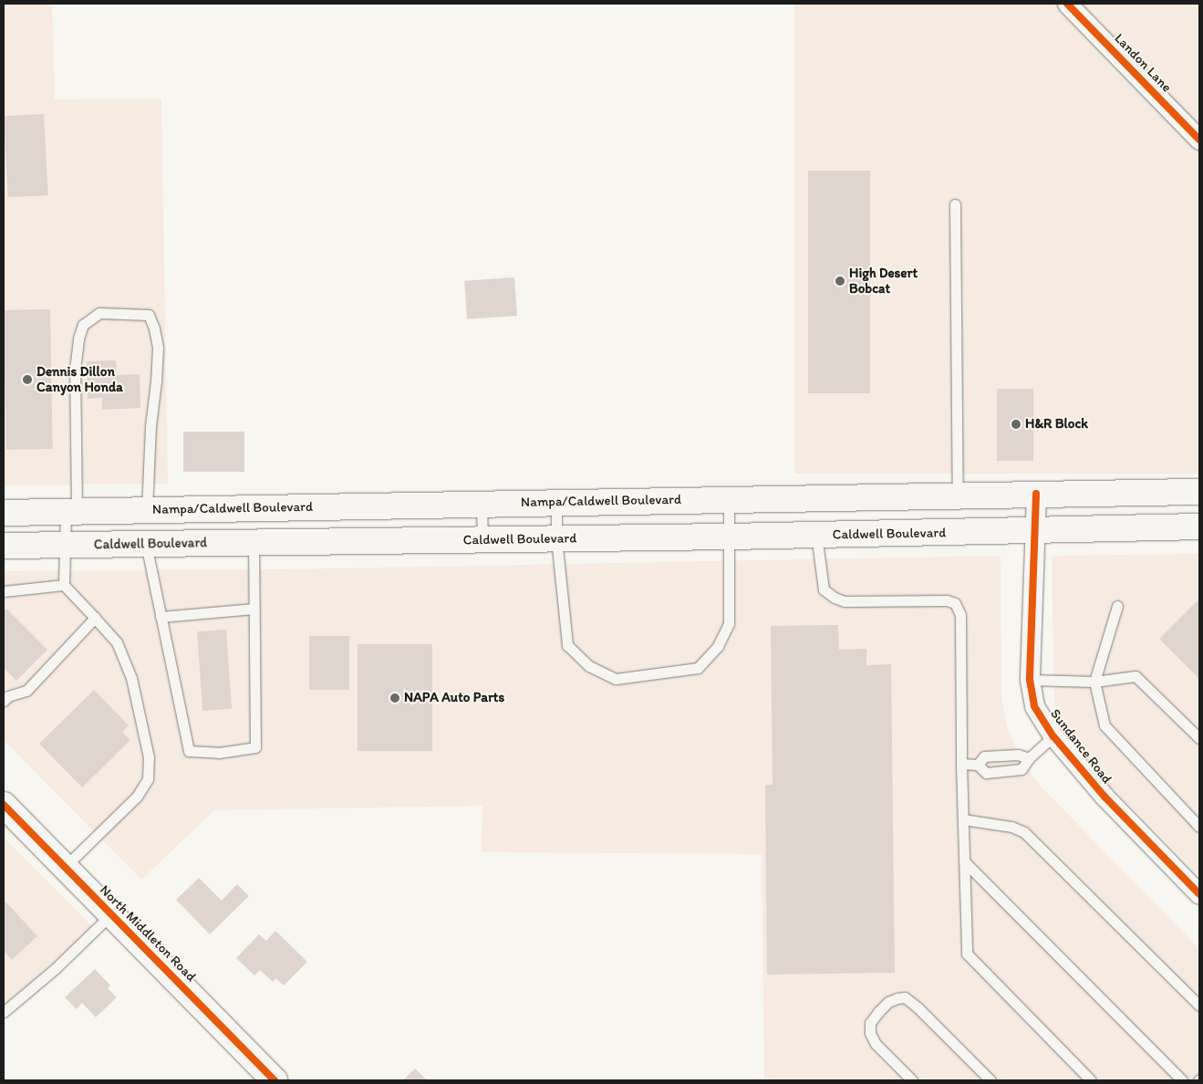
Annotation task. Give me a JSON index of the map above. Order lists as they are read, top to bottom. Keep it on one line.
{"streets":{"main road":["Nampa/Caldwell Boulevard","Caldwell Boulevard","North Middleton Road"],"street":["Landon Lane","Sundance Road"]},"crossings":[["Nampa/Caldwell Boulevard","Sundance Road"],["Caldwell Boulevard","Sundance Road"]],"places":["High Desert Bobcat","Dennis Dillon Canyon Honda","H&R Block","NAPA Auto Parts"]}
